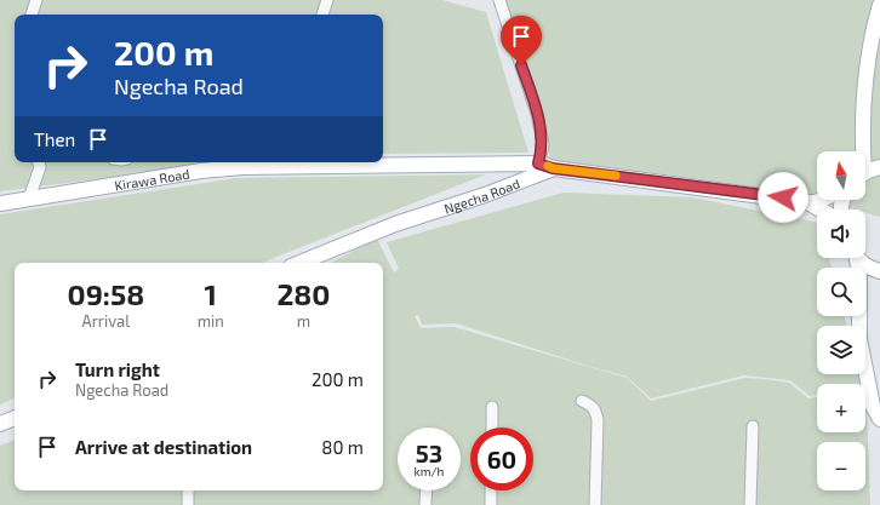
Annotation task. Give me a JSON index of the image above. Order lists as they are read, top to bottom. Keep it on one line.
{"streets":{"main road":["Kirawa Road","Ngecha Road"]},"north":"top","page":{"turn":["200 m","Ngecha Road"],"then":"Then","map_buttons":["+","−"],"eta":["09:58","Arrival","1","min","280","m"],"list":[{"name":"Turn right","note":"Ngecha Road","value":"200 m"},{"name":"Arrive at destination","value":"80 m"}],"speed":"53 km/h","limit":"60"}}
